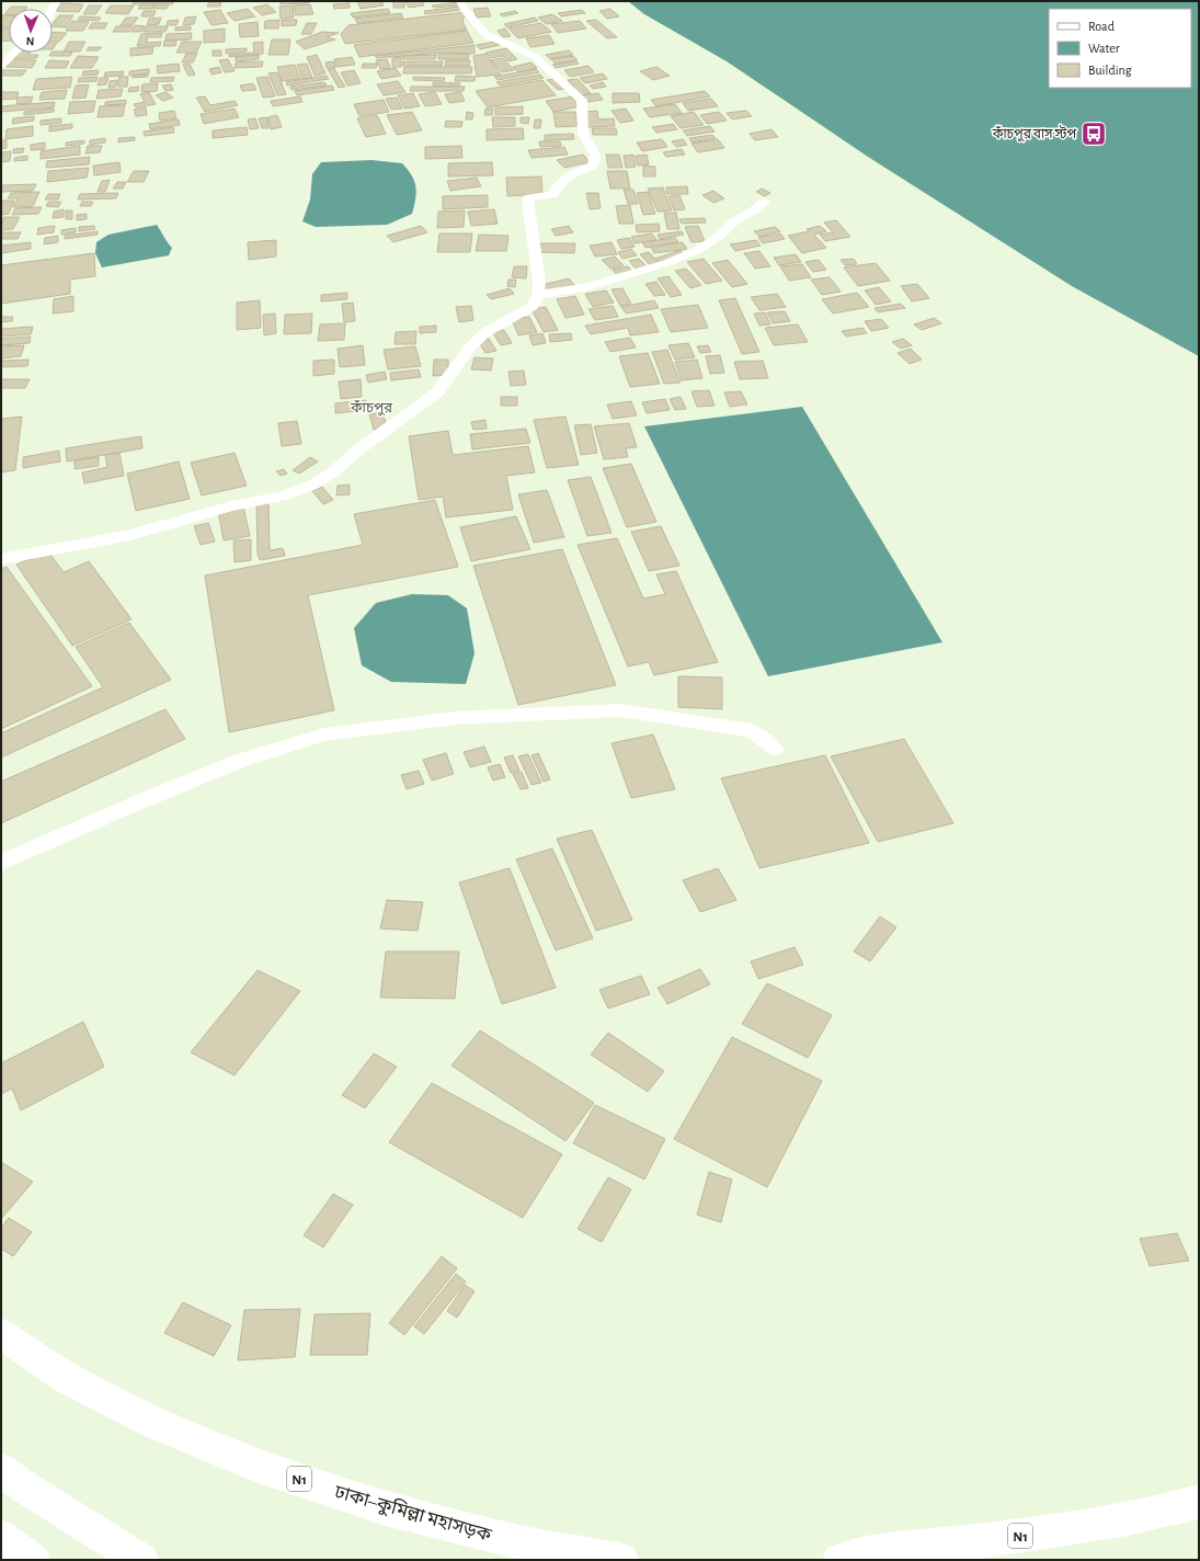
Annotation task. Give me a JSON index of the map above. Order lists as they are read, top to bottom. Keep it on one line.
{"streets":{"highway":["N1","ঢাকা–কুমিল্লা মহাসড়ক"]},"districts":["কাঁচপুর"],"places":{"bus stop":["কাঁচপুর বাস স্টপ"]},"legend":["Road","Water","Building"],"north":"bottom"}
